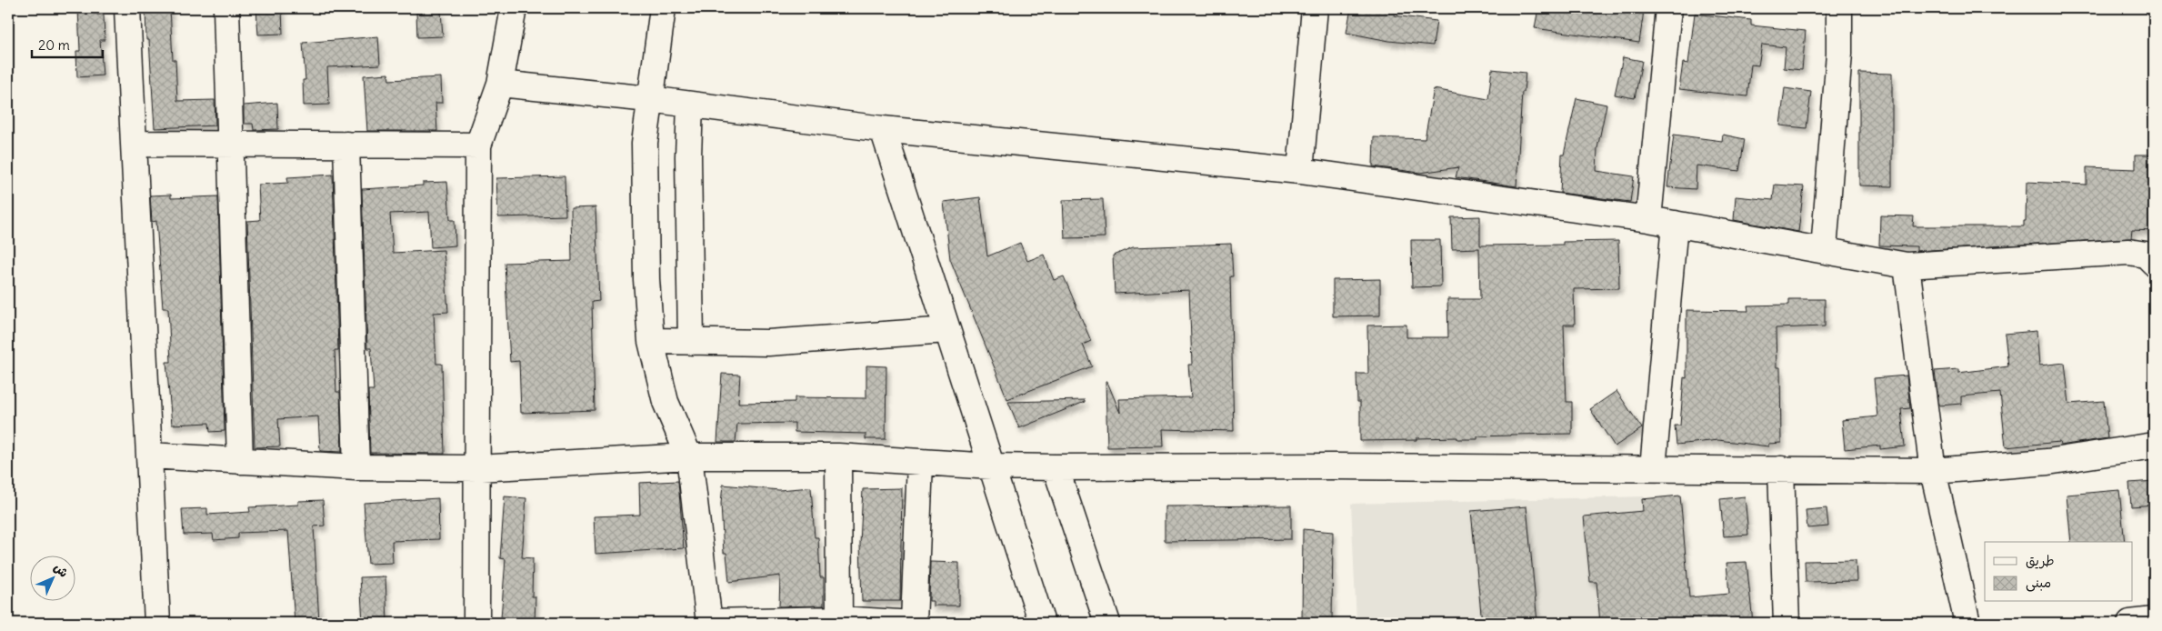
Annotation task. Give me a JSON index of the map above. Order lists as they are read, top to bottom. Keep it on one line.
{"legend":["طريق","مبنى"],"scale_bar":"20 m","north":"top right"}
